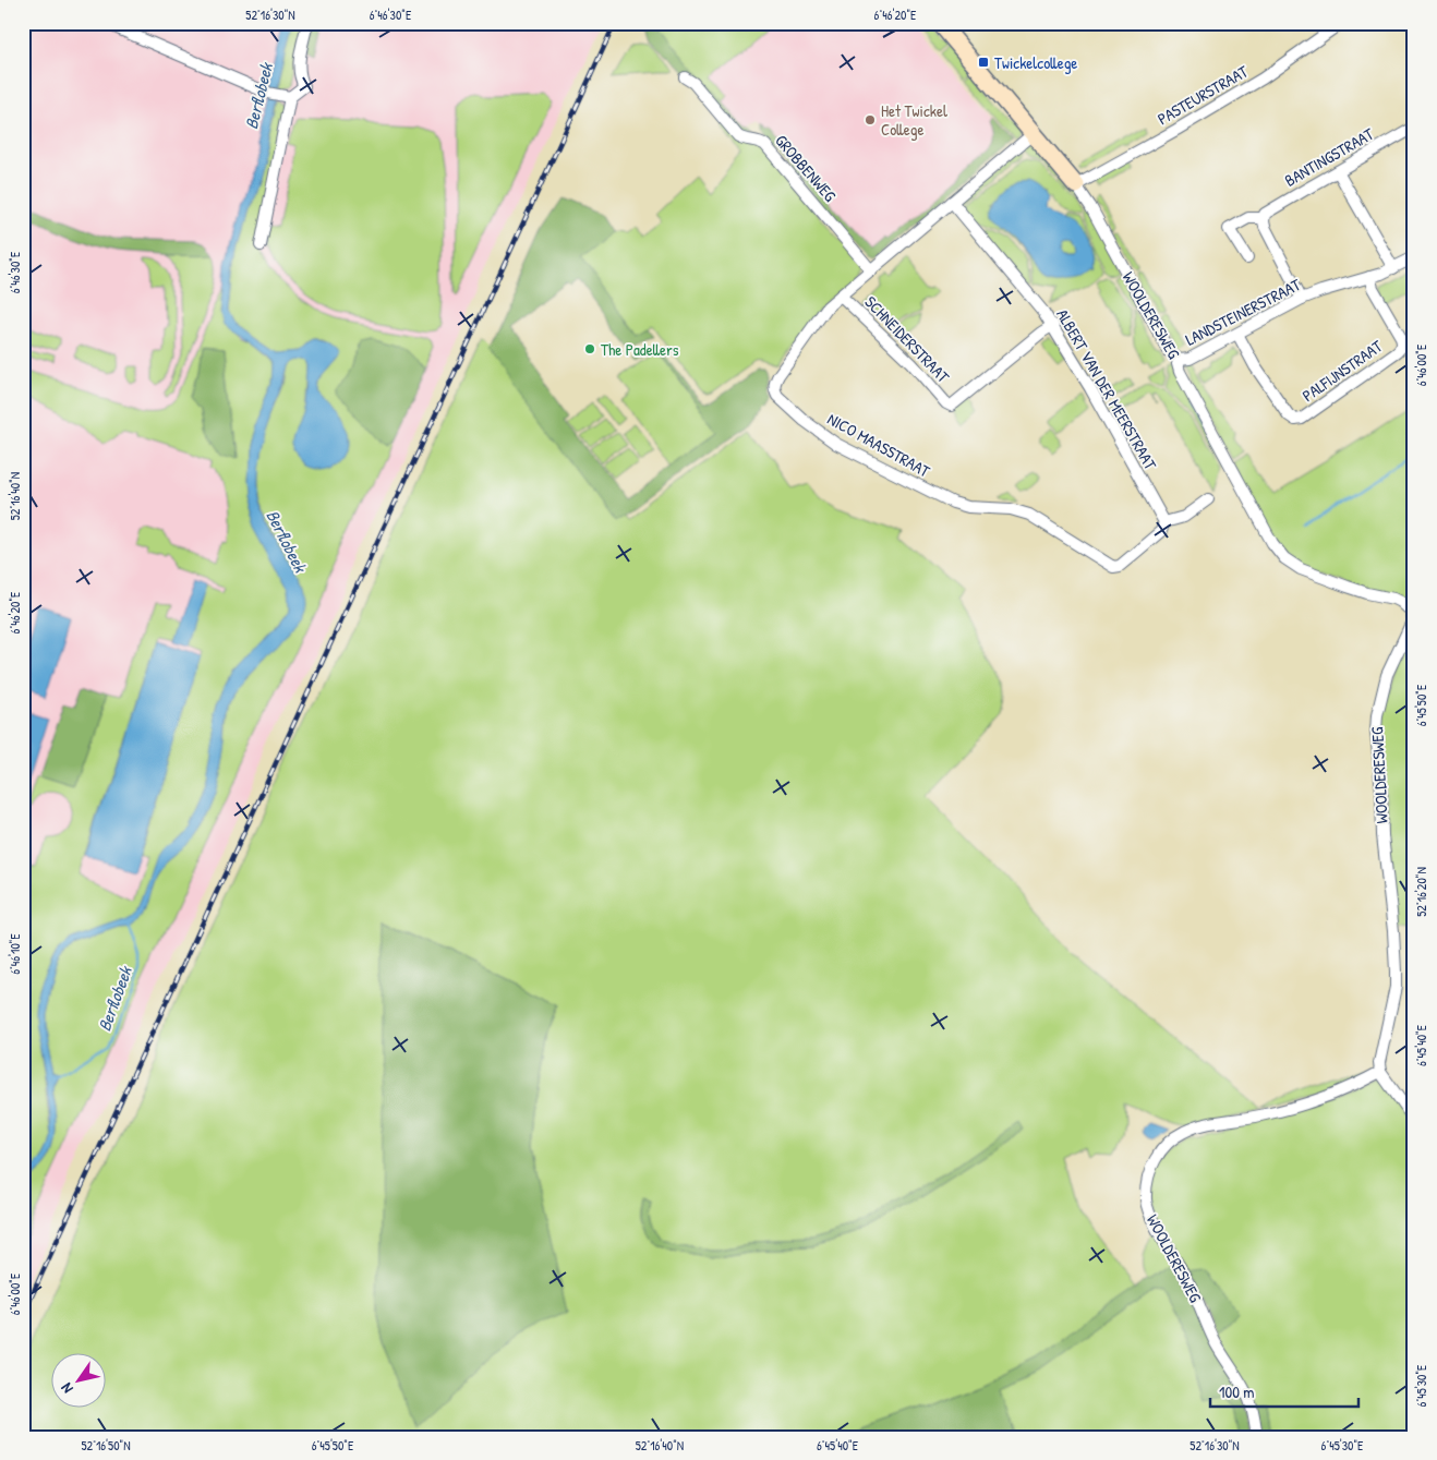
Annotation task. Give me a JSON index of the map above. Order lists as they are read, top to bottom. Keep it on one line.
{"streets":{"street":["PASTEURSTRAAT","BANTINGSTRAAT","GROBBENWEG","LANDSTEINERSTRAAT","WOOLDERESWEG","SCHNEIDERSTRAAT","PALFIJNSTRAAT","ALBERT VAN DER MEERSTRAAT","NICO MAASSTRAAT"]},"crossings":[["PASTEURSTRAAT","WOOLDERESWEG"],["GROBBENWEG","NICO MAASSTRAAT"],["LANDSTEINERSTRAAT","WOOLDERESWEG"],["LANDSTEINERSTRAAT","PALFIJNSTRAAT"],["WOOLDERESWEG","NICO MAASSTRAAT"],["SCHNEIDERSTRAAT","ALBERT VAN DER MEERSTRAAT"],["SCHNEIDERSTRAAT","NICO MAASSTRAAT"],["ALBERT VAN DER MEERSTRAAT","NICO MAASSTRAAT"]],"water":["Berflobeek"],"places":{"transit":["Twickelcollege"],"other":["Het Twickel College","The Padellers"]},"scale_bar":"100 m","north":"bottom left","coordinates":["52°16'30\"N","6°46'30\"E","6°46'20\"E","6°46'00\"E","52°16'40\"N","6°45'50\"E","52°16'20\"N","6°46'10\"E","6°45'40\"E","6°45'30\"E","52°16'50\"N"]}
